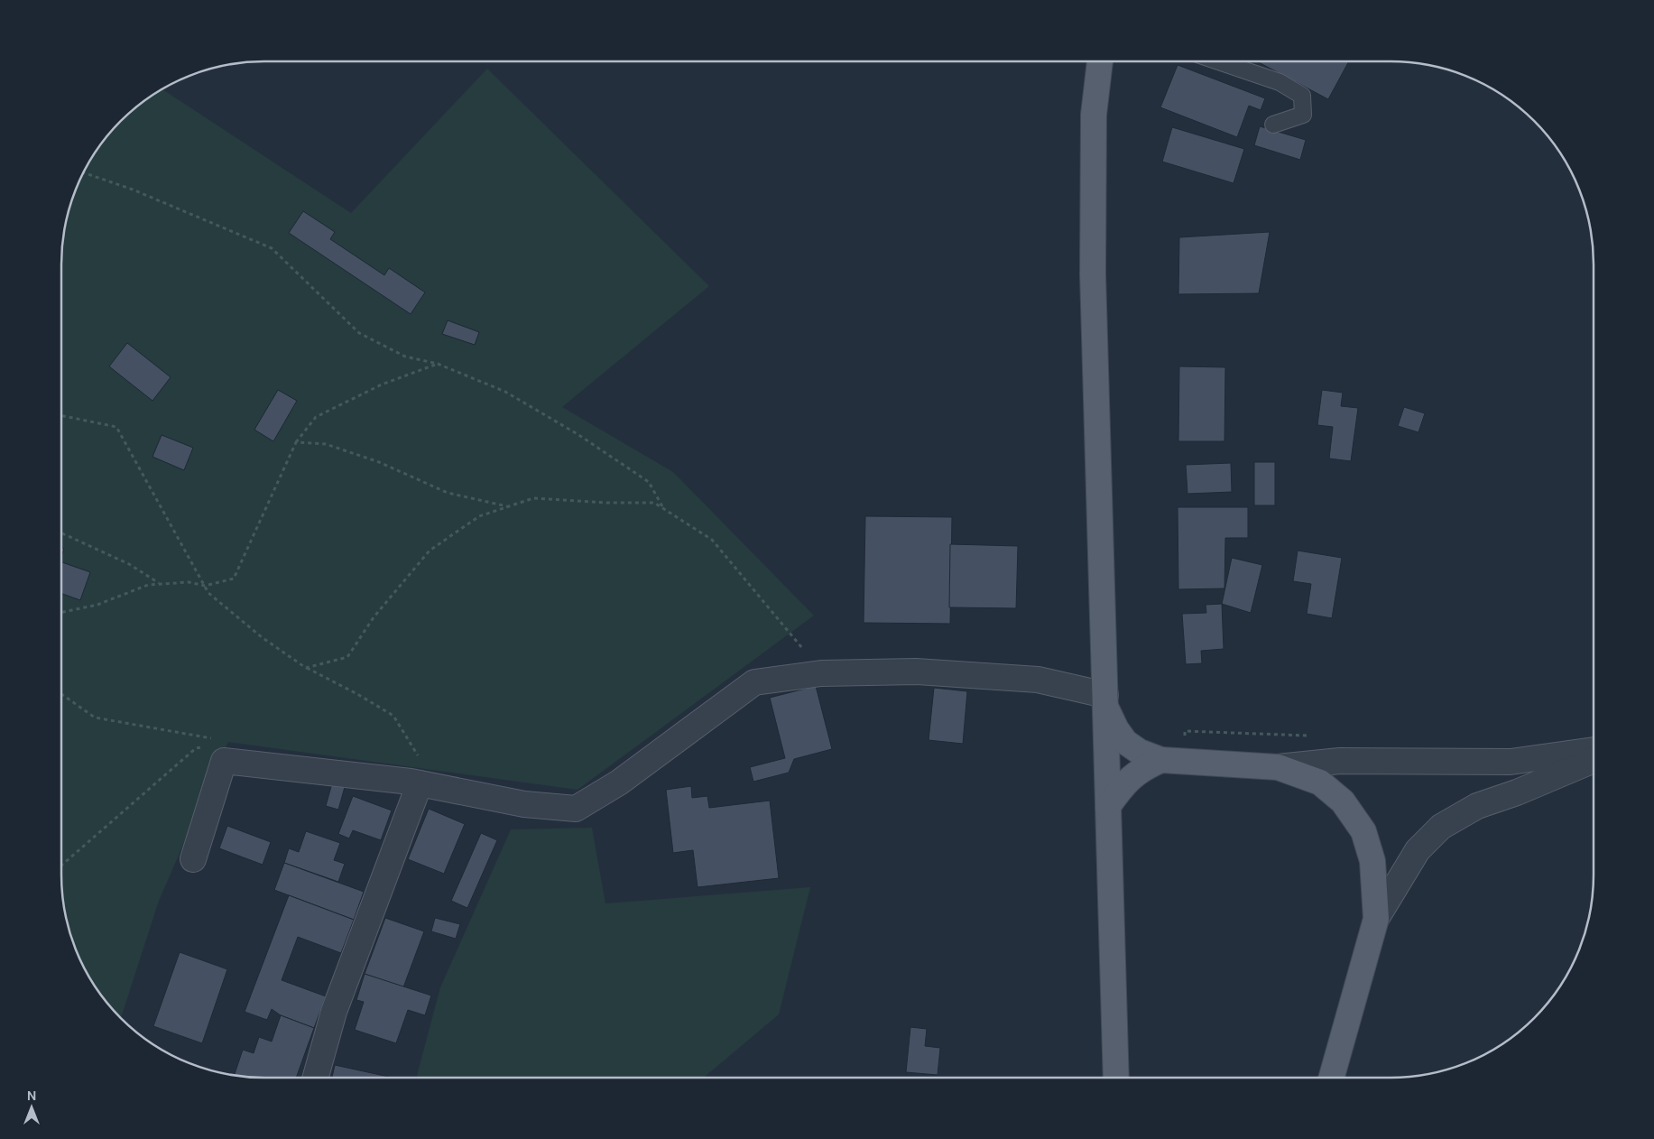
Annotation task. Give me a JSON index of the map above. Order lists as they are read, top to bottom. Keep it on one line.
{"north":"top"}
